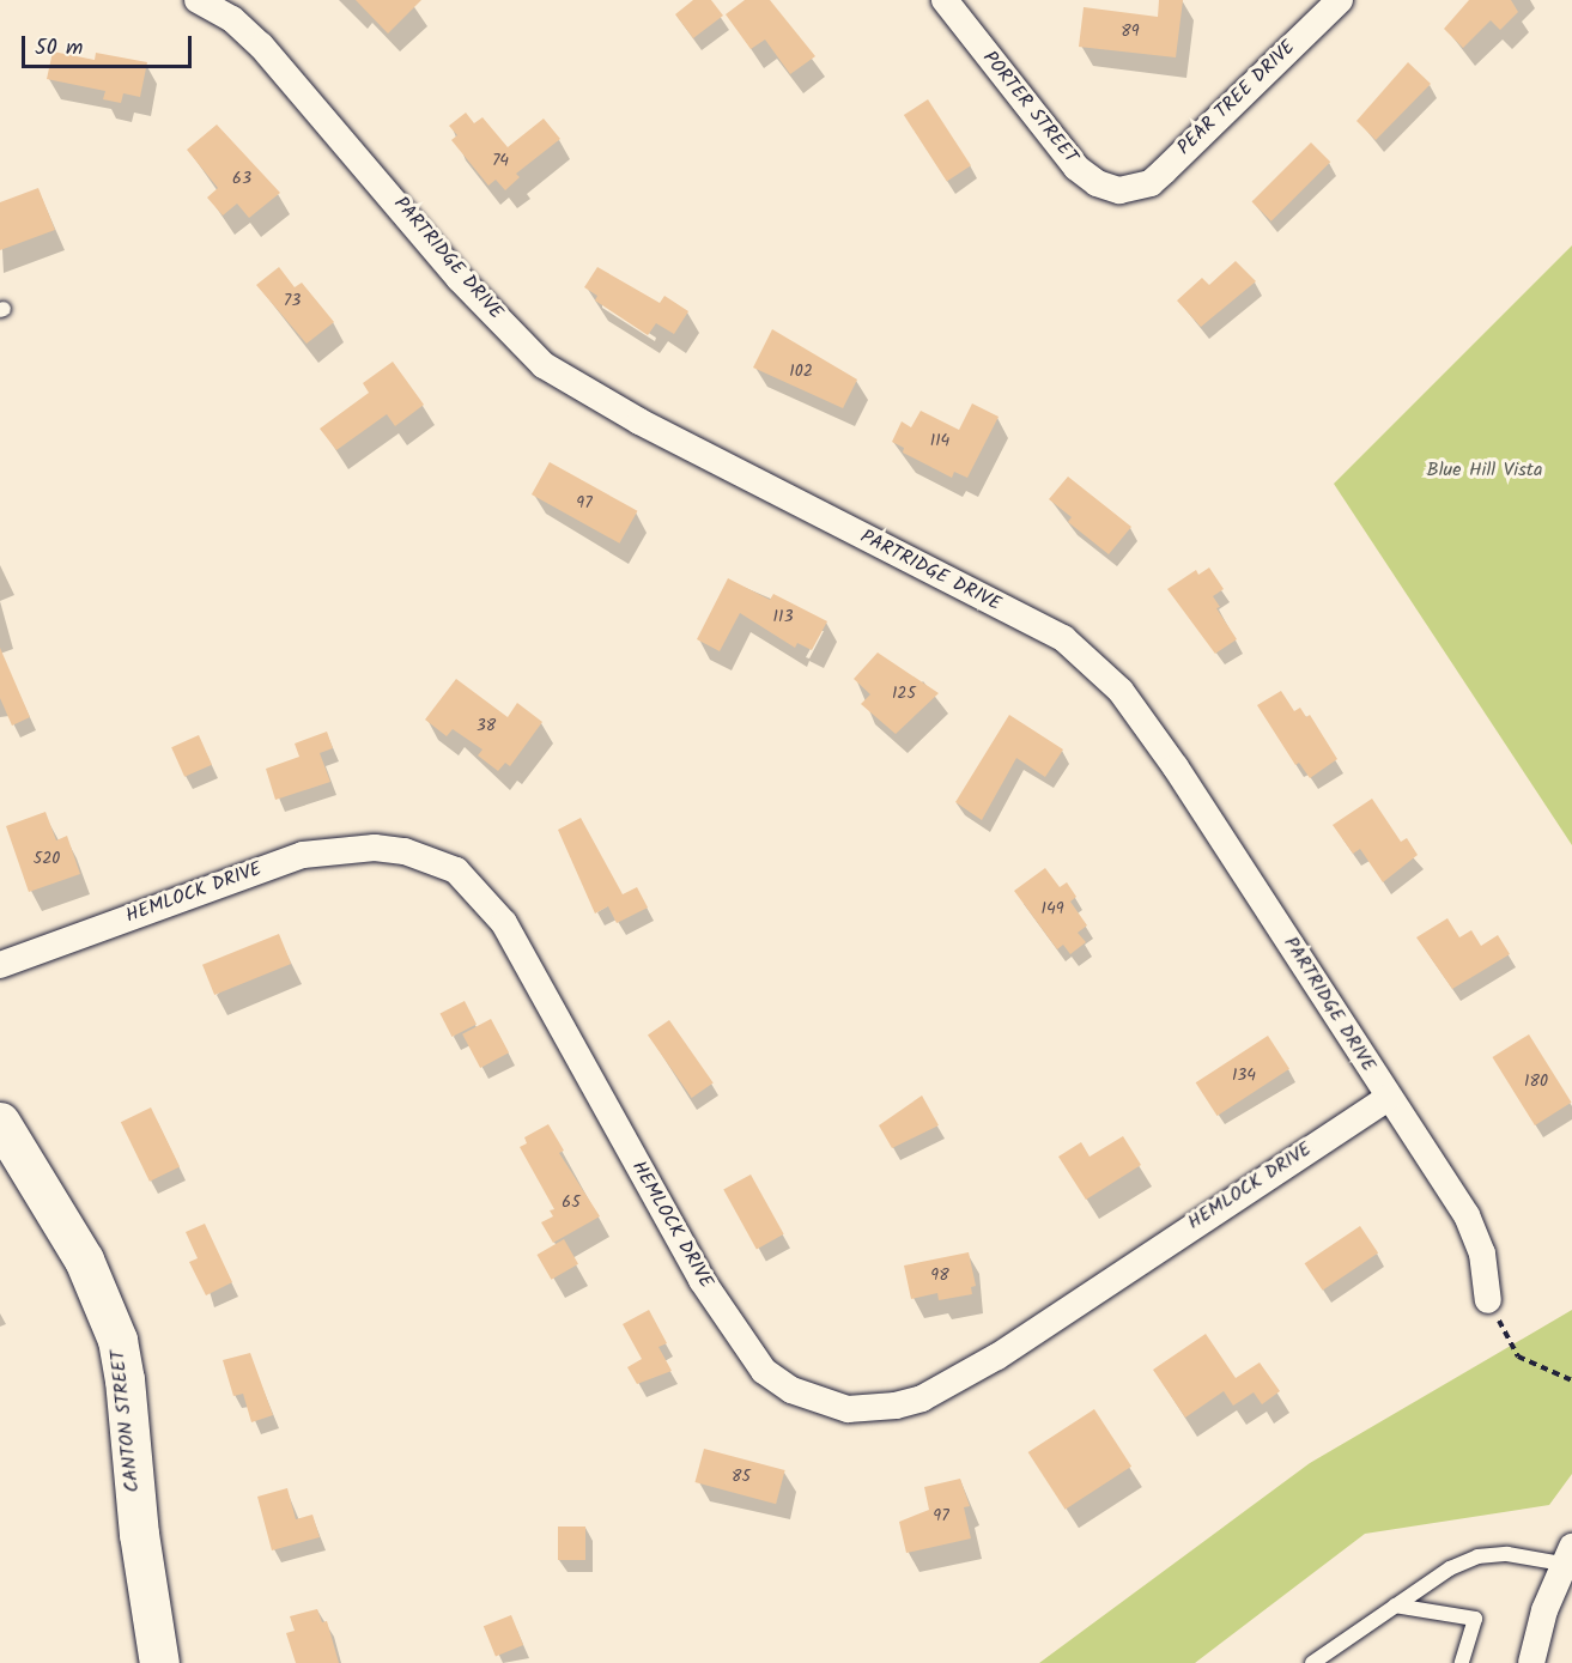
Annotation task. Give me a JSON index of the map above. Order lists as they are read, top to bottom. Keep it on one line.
{"streets":{"main road":["CANTON STREET"],"street":["PEAR TREE DRIVE","PORTER STREET","PARTRIDGE DRIVE","HEMLOCK DRIVE"]},"crossings":[["PEAR TREE DRIVE","PORTER STREET"],["PARTRIDGE DRIVE","HEMLOCK DRIVE"]],"parks":["Blue Hill Vista"],"house_numbers":["89","74","63","73","102","114","97","113","125","38","520","149","134","180","65","98","85","97"],"scale_bar":"50 m"}
